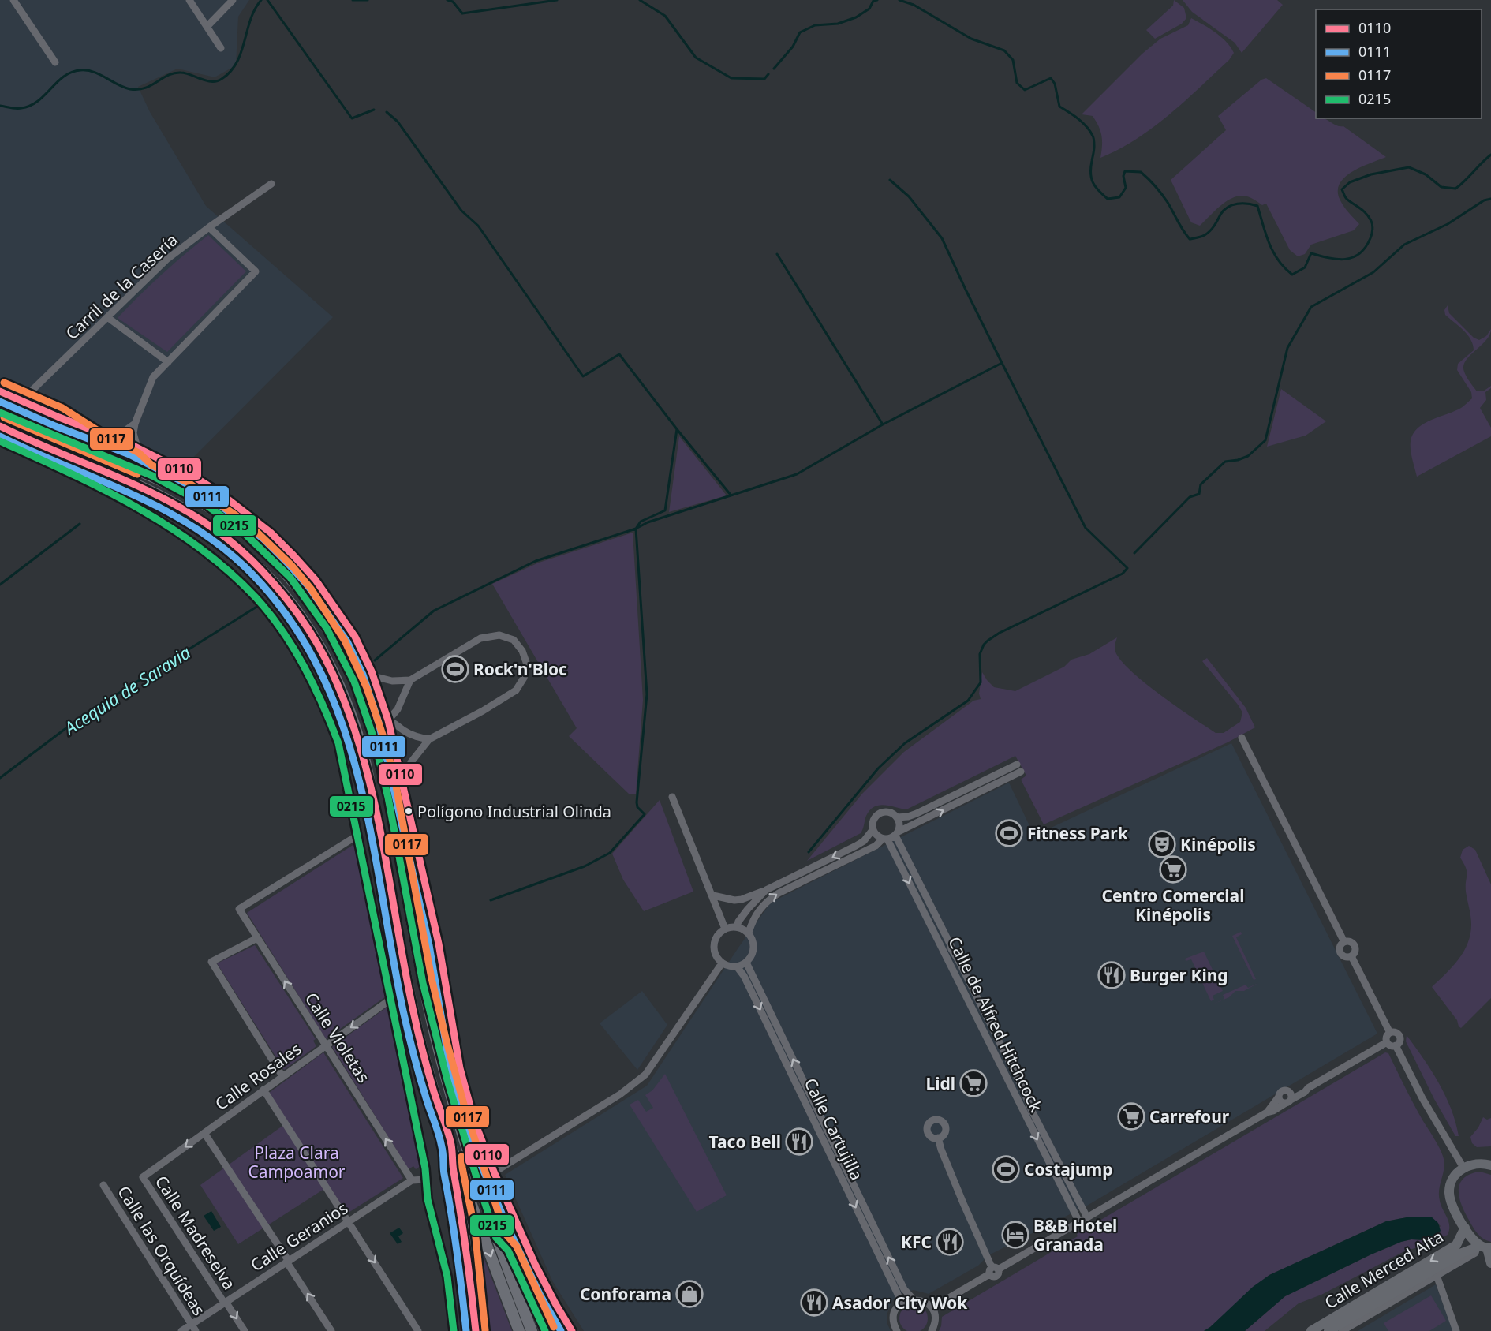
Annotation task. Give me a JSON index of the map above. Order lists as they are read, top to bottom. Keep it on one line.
{"streets":{"main road":["Calle Merced Alta"],"street":["Carril de la Casería","Calle de Alfred Hitchcock","Calle Violetas","Calle Rosales","Calle Cartujilla","Calle Madreselva","Calle Geranios","Calle las Orquídeas"]},"crossings":[["Calle Violetas","Calle Rosales"],["Calle Violetas","Calle Geranios"],["Calle Rosales","Calle Madreselva"],["Calle Madreselva","Calle Geranios"],["Calle Geranios","Calle las Orquídeas"]],"one_way":["Calle Rosales"],"water":["Acequia de Saravia"],"parks":["Plaza Clara Campoamor"],"places":{"sports":["Rock'n'Bloc","Fitness Park","Costajump"],"other":["Polígono Industrial Olinda"],"theatre":["Kinépolis"],"supermarket":["Centro Comercial Kinépolis","Lidl","Carrefour"],"restaurant":["Burger King","Taco Bell","KFC","Asador City Wok"],"hotel":["B&B Hotel Granada"],"shop":["Conforama"]},"lines":["transit line 0117","transit line 0110","transit line 0111","transit line 0215"],"legend":["0110","0111","0117","0215"]}
